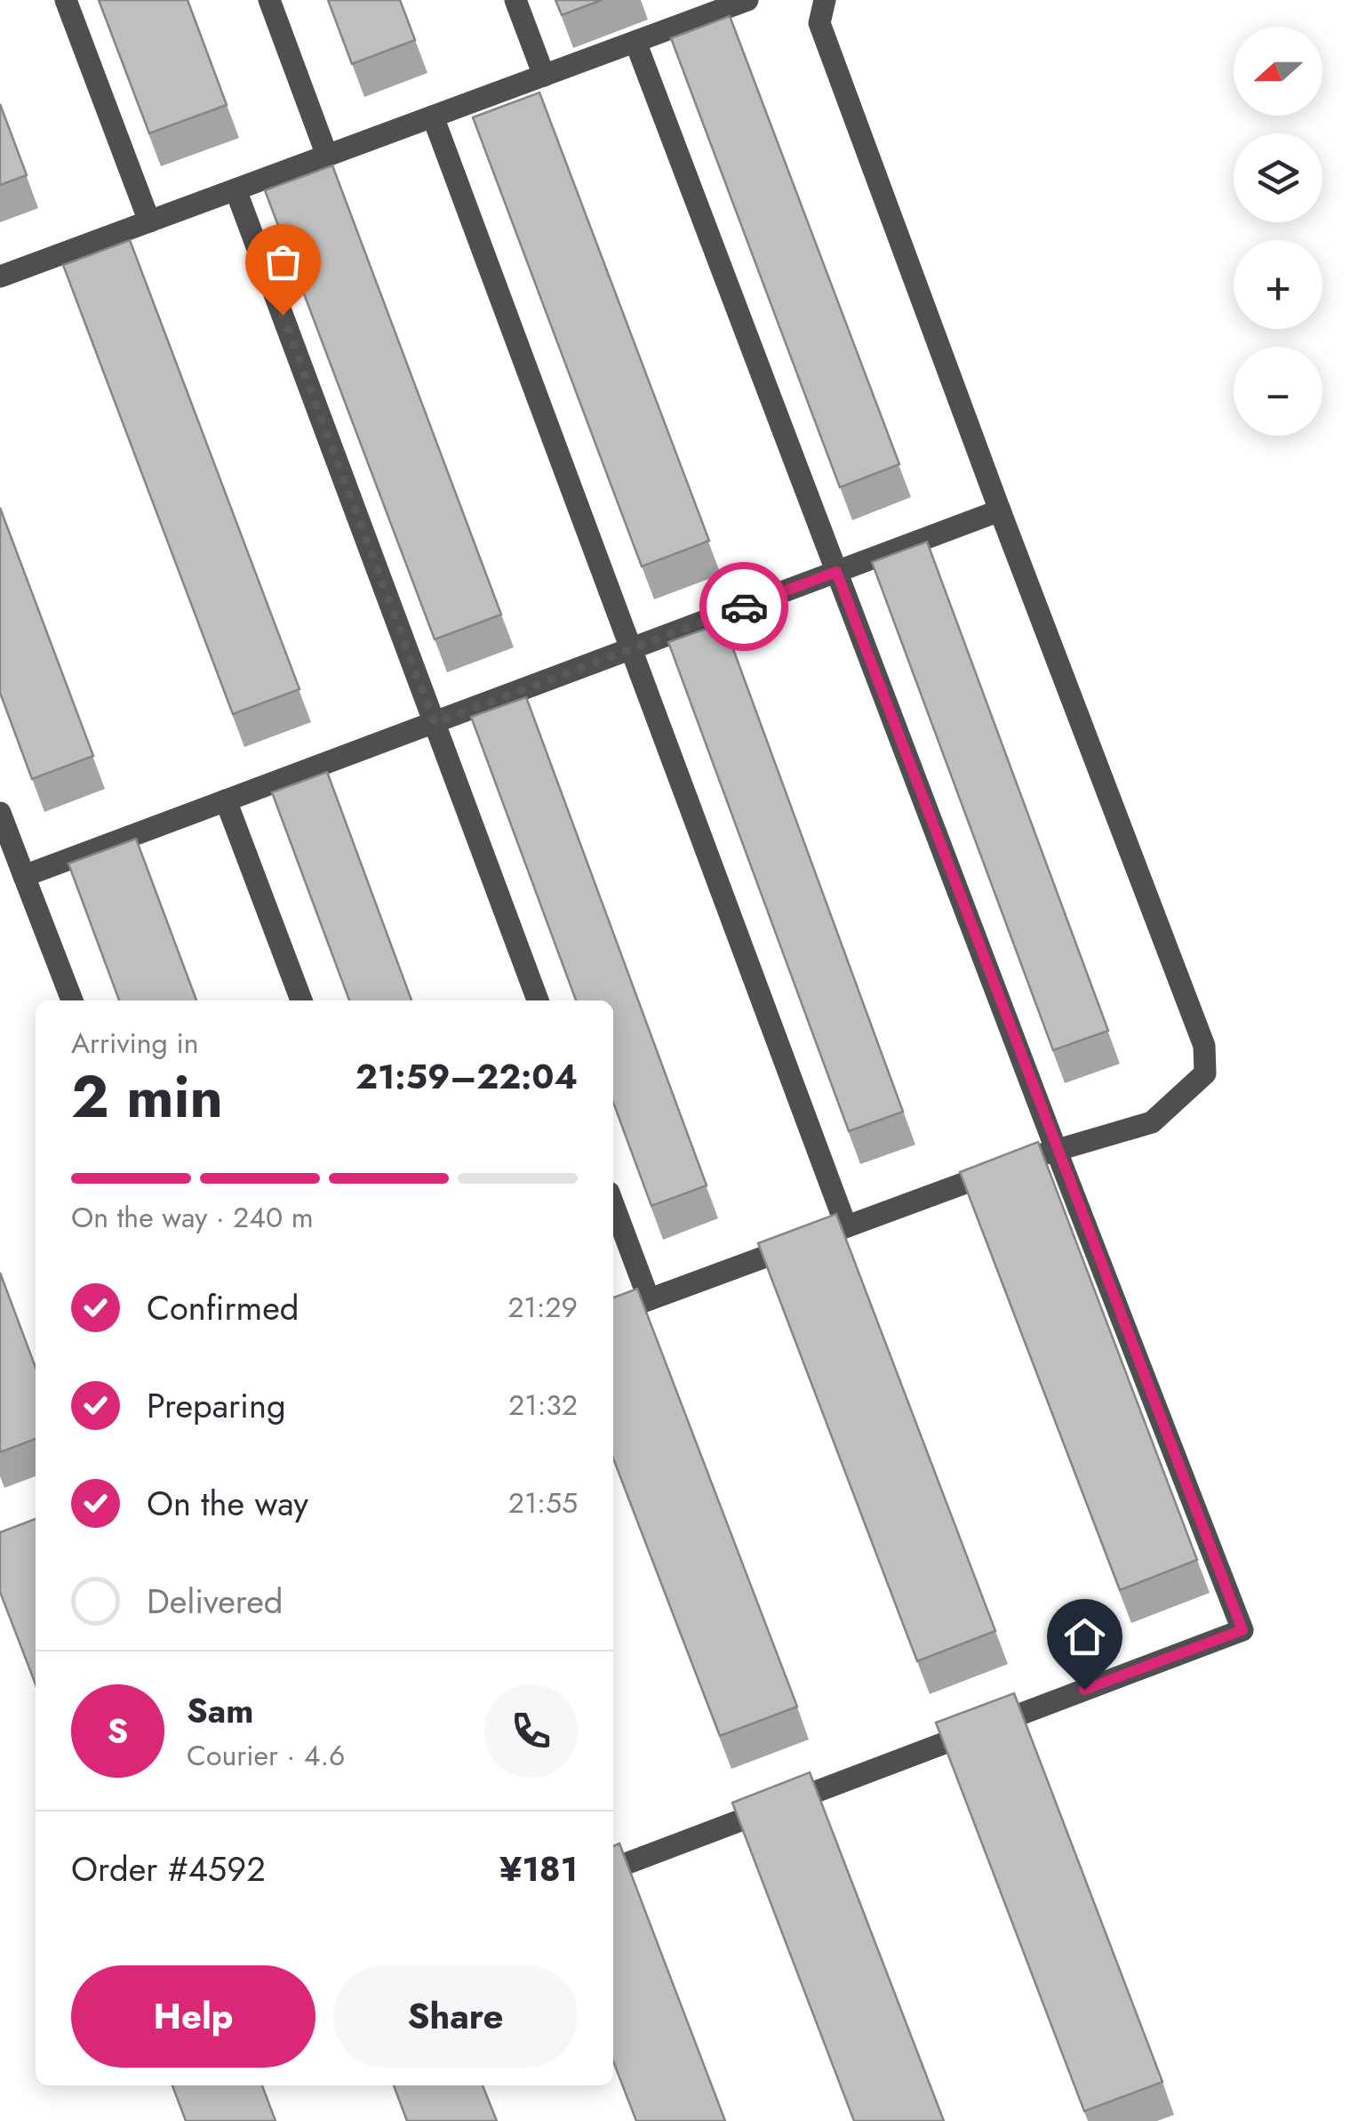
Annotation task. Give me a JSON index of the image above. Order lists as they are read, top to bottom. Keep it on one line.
{"north":"left","page":{"map_buttons":["+","−"],"heading":["2 min","Arriving in","21:59–22:04"],"panel":["Sam","Courier · 4.6","Order #4592","¥181"],"bar":"On the way · 240 m","list":[["Confirmed","21:29"],["Preparing","21:32"],["On the way","21:55"],"Delivered"],"round":"S","buttons":["Help","Share"]}}
